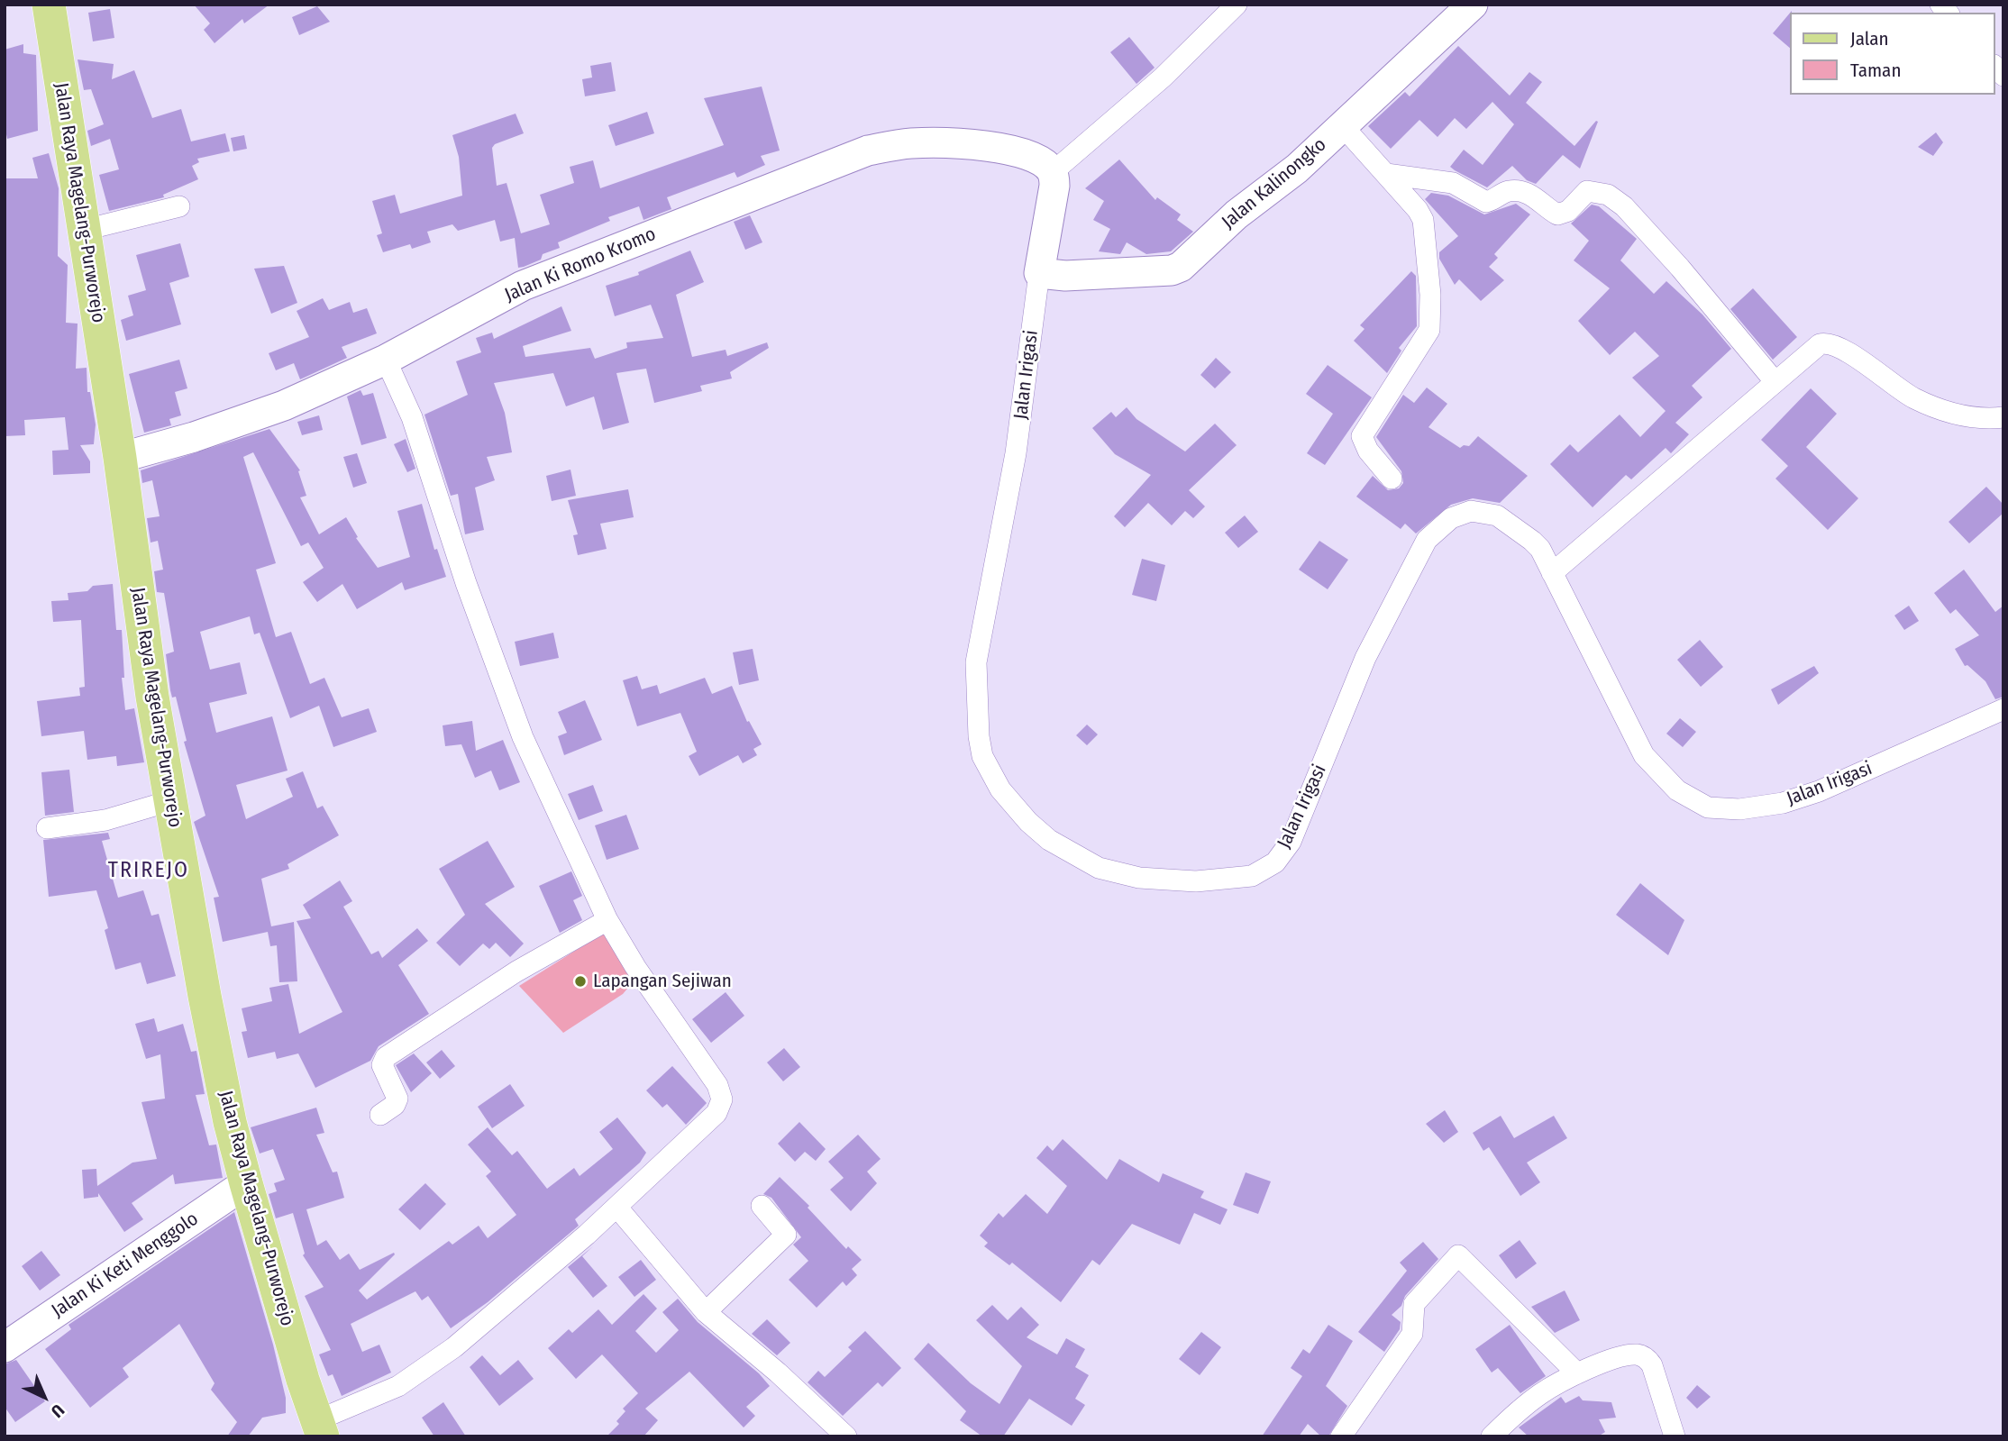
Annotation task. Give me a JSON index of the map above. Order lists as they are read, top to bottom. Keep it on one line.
{"streets":{"main road":["Jalan Raya Magelang-Purworejo"],"street":["Jalan Kalinongko","Jalan Ki Romo Kromo","Jalan Irigasi","Jalan Ki Keti Menggolo"]},"crossings":[["Jalan Kalinongko","Jalan Irigasi"],["Jalan Raya Magelang-Purworejo","Jalan Ki Romo Kromo"],["Jalan Raya Magelang-Purworejo","Jalan Ki Keti Menggolo"],["Jalan Ki Romo Kromo","Jalan Irigasi"]],"districts":["TRIREJO"],"places":["Lapangan Sejiwan"],"legend":["Jalan","Taman"],"north":"bottom right"}
